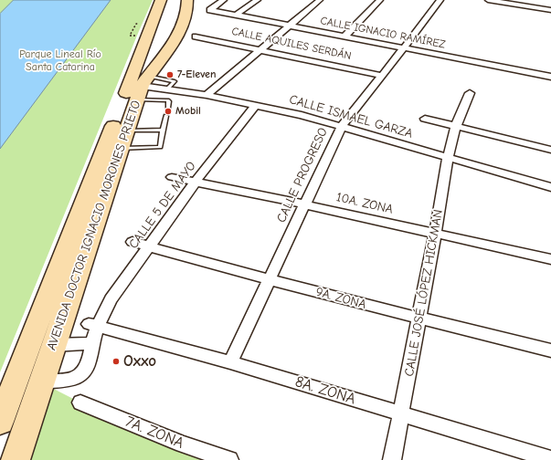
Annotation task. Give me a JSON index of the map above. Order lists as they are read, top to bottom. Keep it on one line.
{"streets":{"highway":["AVENIDA DOCTOR IGNACIO MORONES PRIETO"],"street":["CALLE IGNACIO RAMÍREZ","CALLE AQUILES SERDÁN","CALLE ISMAEL GARZA","CALLE PROGRESO","10A. ZONA","CALLE 5 DE MAYO","CALLE JOSÉ LÓPEZ HICKMAN","9A. ZONA","8A. ZONA","7A. ZONA"]},"crossings":[["CALLE IGNACIO RAMÍREZ","CALLE PROGRESO"],["CALLE AQUILES SERDÁN","CALLE PROGRESO"],["CALLE ISMAEL GARZA","CALLE PROGRESO"],["CALLE ISMAEL GARZA","CALLE 5 DE MAYO"],["CALLE ISMAEL GARZA","AVENIDA DOCTOR IGNACIO MORONES PRIETO"],["CALLE ISMAEL GARZA","CALLE JOSÉ LÓPEZ HICKMAN"],["CALLE PROGRESO","10A. ZONA"],["CALLE PROGRESO","9A. ZONA"],["CALLE PROGRESO","8A. ZONA"],["10A. ZONA","CALLE 5 DE MAYO"],["10A. ZONA","CALLE JOSÉ LÓPEZ HICKMAN"],["CALLE 5 DE MAYO","AVENIDA DOCTOR IGNACIO MORONES PRIETO"],["CALLE 5 DE MAYO","9A. ZONA"],["CALLE 5 DE MAYO","8A. ZONA"],["CALLE JOSÉ LÓPEZ HICKMAN","9A. ZONA"],["CALLE JOSÉ LÓPEZ HICKMAN","8A. ZONA"]],"parks":["Parque Lineal Río Santa Catarina"],"places":["7-Eleven","Mobil","Oxxo"]}
